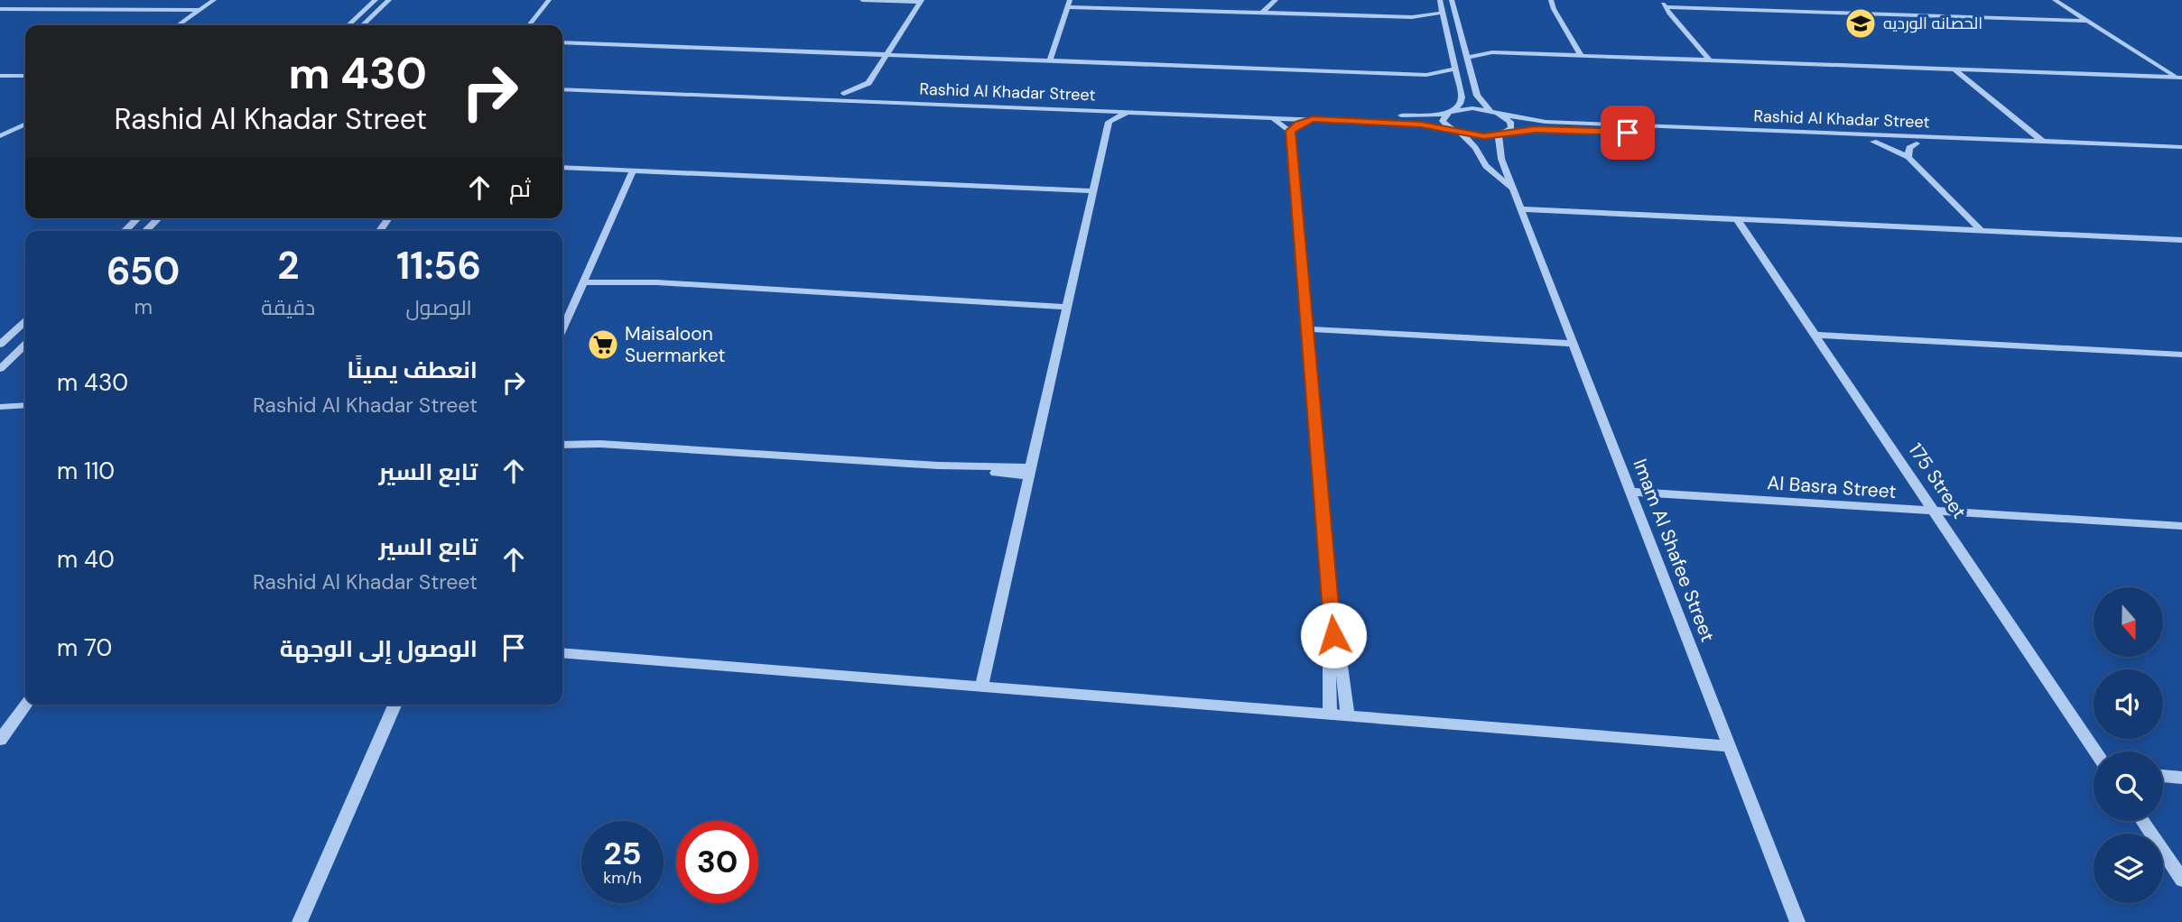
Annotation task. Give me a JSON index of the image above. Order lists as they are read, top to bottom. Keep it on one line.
{"streets":{"street":["Rashid Al Khadar Street","175 Street","Al Basra Street","Imam Al Shafee Street"]},"crossings":[["Rashid Al Khadar Street","Imam Al Shafee Street"],["175 Street","Al Basra Street"],["Al Basra Street","Imam Al Shafee Street"]],"places":{"school or university":["الحصانه الورديه"],"supermarket":["Maisaloon Suermarket"]},"north":"bottom","page":{"turn":["430 m","Rashid Al Khadar Street"],"then":"ثم","eta":["11:56","الوصول","2","دقيقة","650","m"],"list":[{"name":"انعطف يمينًا","note":"Rashid Al Khadar Street","value":"430 m"},{"name":"تابع السير","value":"110 m"},{"name":"تابع السير","note":"Rashid Al Khadar Street","value":"40 m"},{"name":"الوصول إلى الوجهة","value":"70 m"}],"speed":"25 km/h","limit":"30"}}
